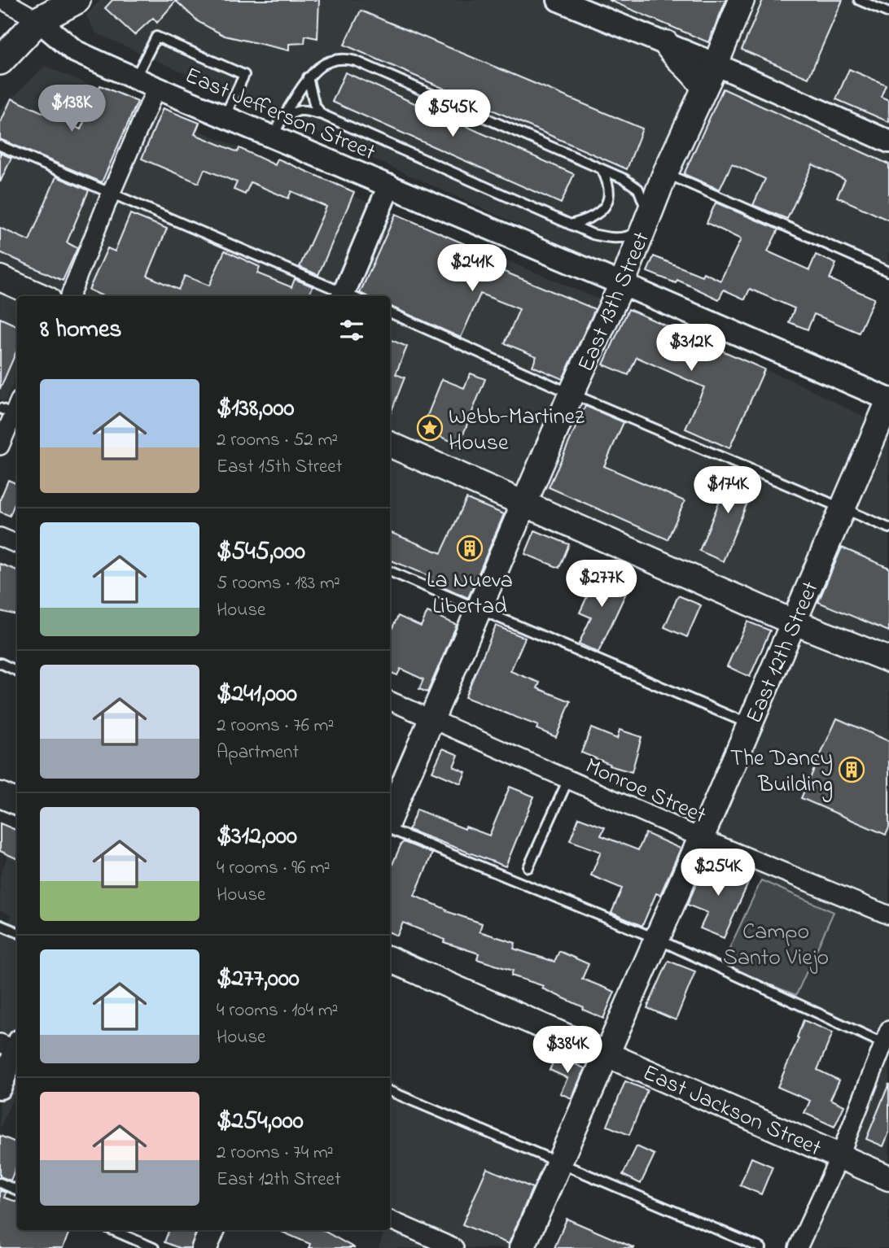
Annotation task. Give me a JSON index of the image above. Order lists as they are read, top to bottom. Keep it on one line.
{"streets":{"main road":["East 13th Street","East 12th Street","East Jackson Street"],"street":["East Jefferson Street","Monroe Street"]},"crossings":[["East Jefferson Street","East 13th Street"],["East Jefferson Street","East 12th Street"],["East 13th Street","Monroe Street"],["East 12th Street","Monroe Street"],["East 12th Street","East Jackson Street"]],"parks":["Campo Santo Viejo"],"places":{"place":["Webb-Martinez House"],"building":["La Nueva Libertad","The Dancy Building"]},"page":{"price":["$138K","$545K","$241K","$312K","$174K","$277K","$254K","$384K"],"heading":"8 homes","list":[{"name":"$138,000","note":"2 rooms · 52 m² · East 15th Street"},{"name":"$545,000","note":"5 rooms · 183 m² · House"},{"name":"$241,000","note":"2 rooms · 76 m² · Apartment"},{"name":"$312,000","note":"4 rooms · 96 m² · House"},{"name":"$277,000","note":"4 rooms · 104 m² · House"},{"name":"$254,000","note":"2 rooms · 74 m² · East 12th Street"}]}}
